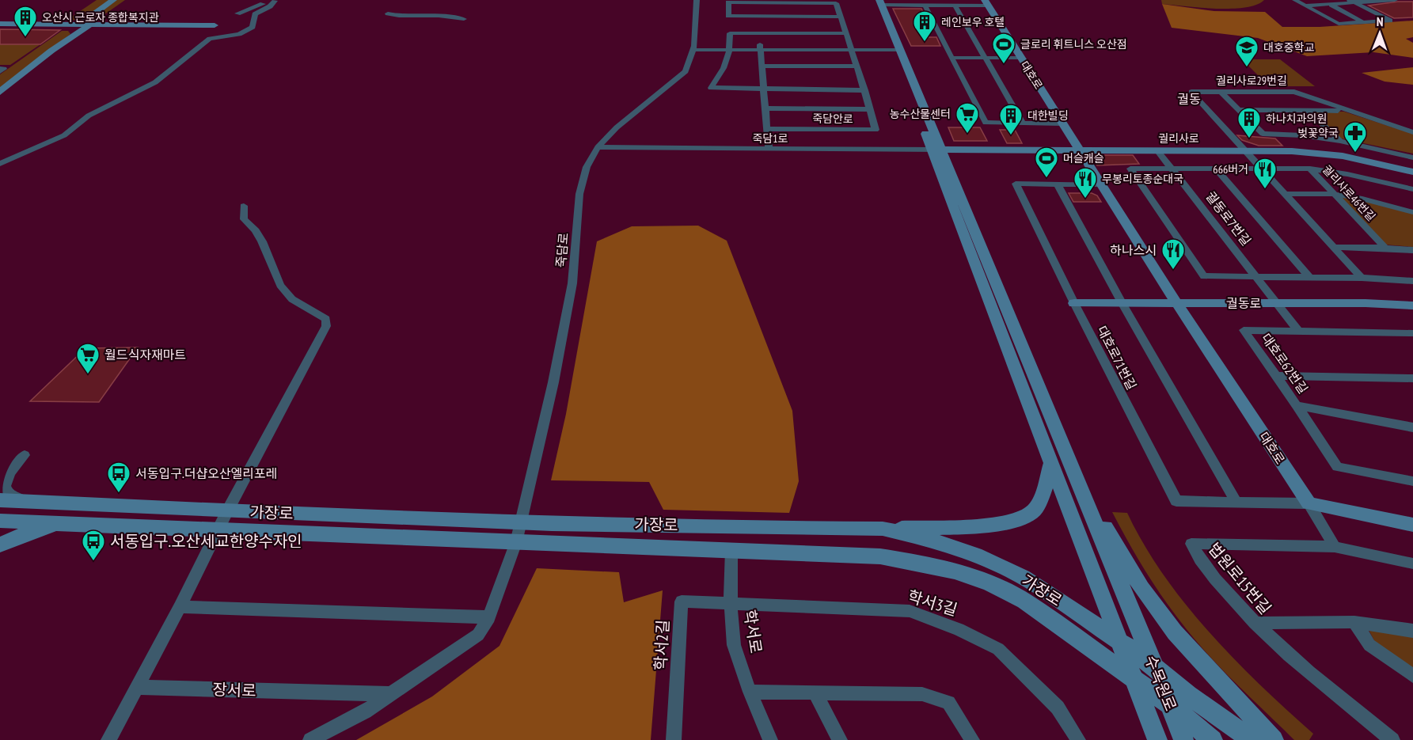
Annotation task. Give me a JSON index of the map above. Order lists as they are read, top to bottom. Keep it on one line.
{"streets":{"street":["대호로","궐리사로29번길","죽담안로","죽담1로","궐리사로","궐리사로46번길","궐동로7번길","죽담로","궐동로","대호로71번길","대호로62번길","가장로","법원로15번길","학서3길","학서로","학서2길","수목원로","장서로"]},"crossings":[["대호로","궐리사로"],["대호로","궐동로"],["대호로","대호로71번길"],["궐리사로29번길","궐리사로"],["죽담1로","궐리사로"],["죽담1로","죽담로"],["죽담1로","수목원로"],["궐리사로","궐동로7번길"],["궐리사로","수목원로"],["궐동로7번길","궐동로"],["궐동로7번길","대호로62번길"],["죽담로","가장로"],["궐동로","대호로71번길"],["가장로","학서로"],["가장로","수목원로"],["학서3길","학서로"],["학서3길","학서2길"],["학서로","학서2길"]],"districts":["궐동"],"places":{"building":["오산시 근로자 종합복지관","레인보우 호텔","대한빌딩","하나치과의원"],"sports":["글로리 휘트니스 오산점","머슬캐슬"],"school or university":["대호중학교"],"supermarket":["농수산물센터","월드식자재마트"],"pharmacy":["벚꽃약국"],"restaurant":["666버거","무봉리토종순대국","하나스시"],"bus stop":["서동입구.더샵오산엘리포레","서동입구.오산세교한양수자인"]},"north":"top"}
